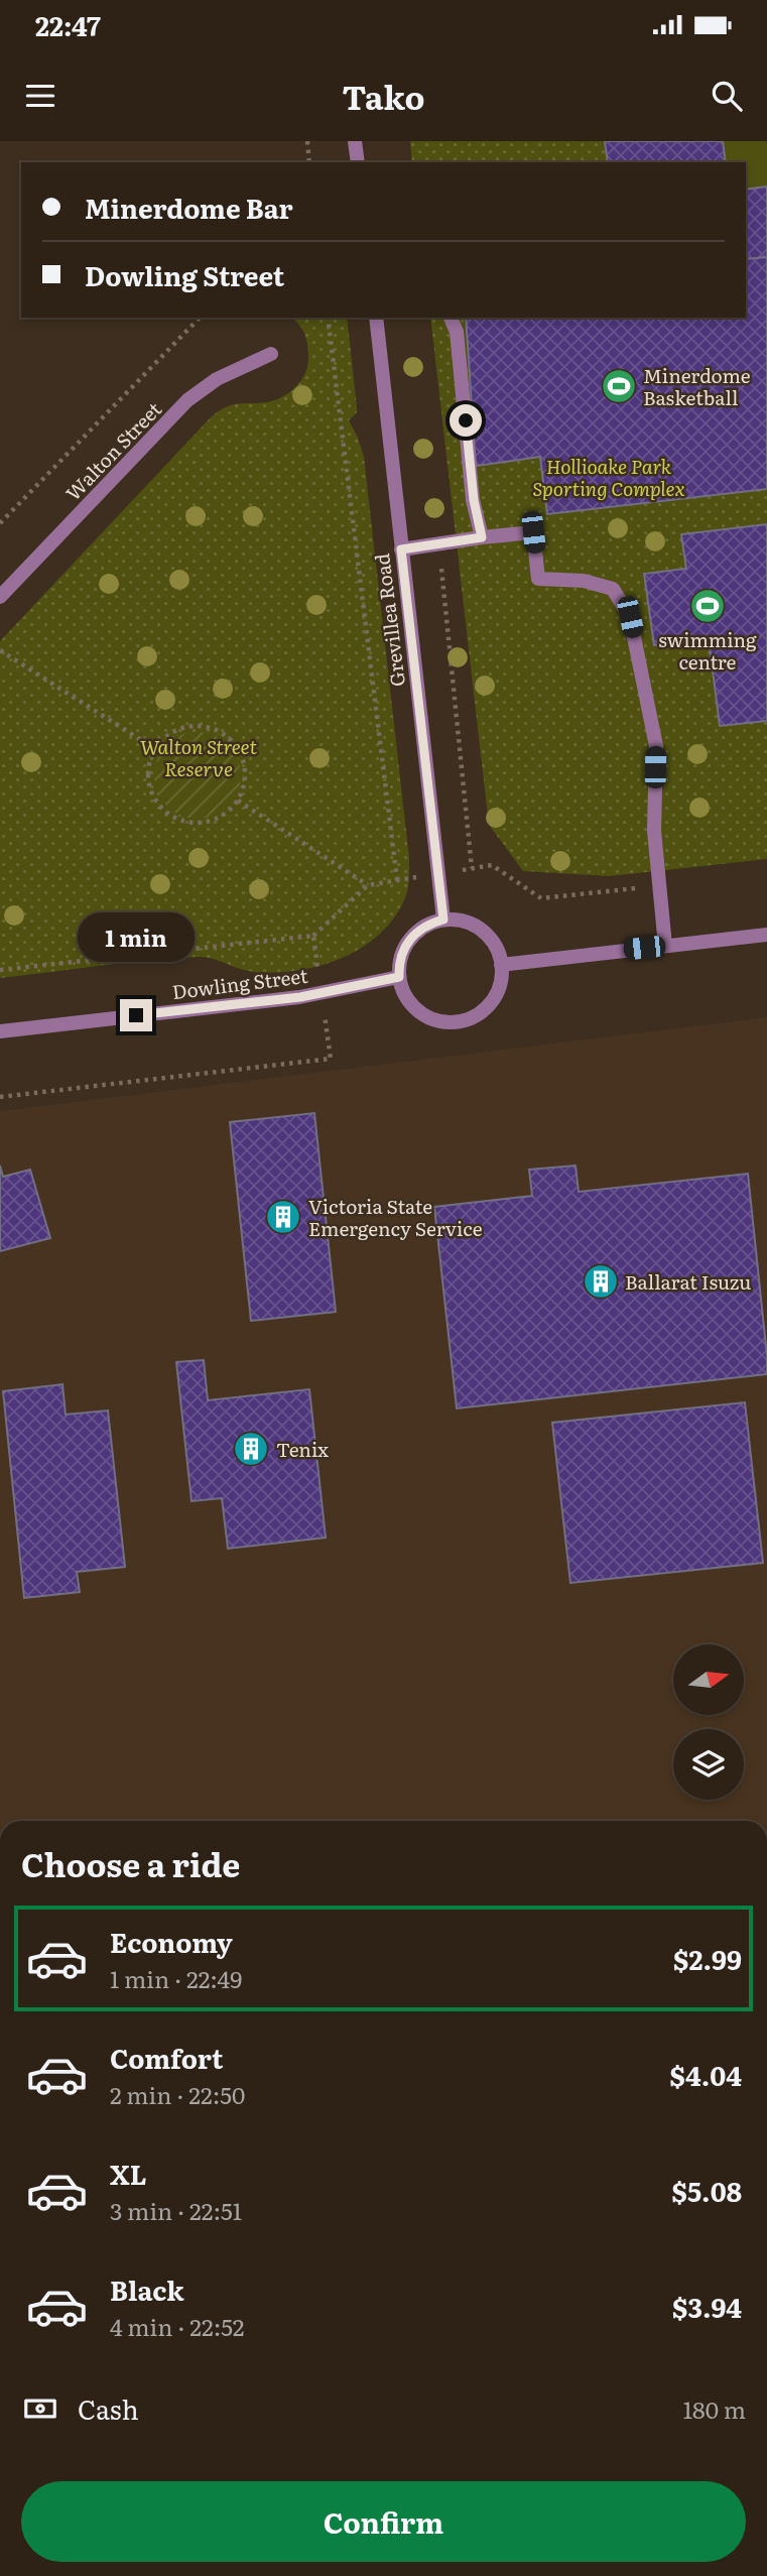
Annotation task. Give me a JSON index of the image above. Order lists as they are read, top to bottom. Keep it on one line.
{"streets":{"street":["Walton Street","Grevillea Road","Dowling Street"]},"crossings":[["Grevillea Road","Dowling Street"]],"parks":["Hollioake Park Sporting Complex","Walton Street Reserve"],"places":{"sports":["Minerdome Basketball","swimming centre"],"building":["Victoria State Emergency Service","Ballarat Isuzu","Tenix"]},"north":"right","page":{"status":"22:47","header":"Tako","banner":["Minerdome Bar","Dowling Street"],"bubble":"1 min","heading":"Choose a ride","list":[{"name":"Economy","note":"1 min · 22:49","value":"$2.99"},{"name":"Comfort","note":"2 min · 22:50","value":"$4.04"},{"name":"XL","note":"3 min · 22:51","value":"$5.08"},{"name":"Black","note":"4 min · 22:52","value":"$3.94"}],"pay":["Cash","180 m"],"buttons":"Confirm"}}
